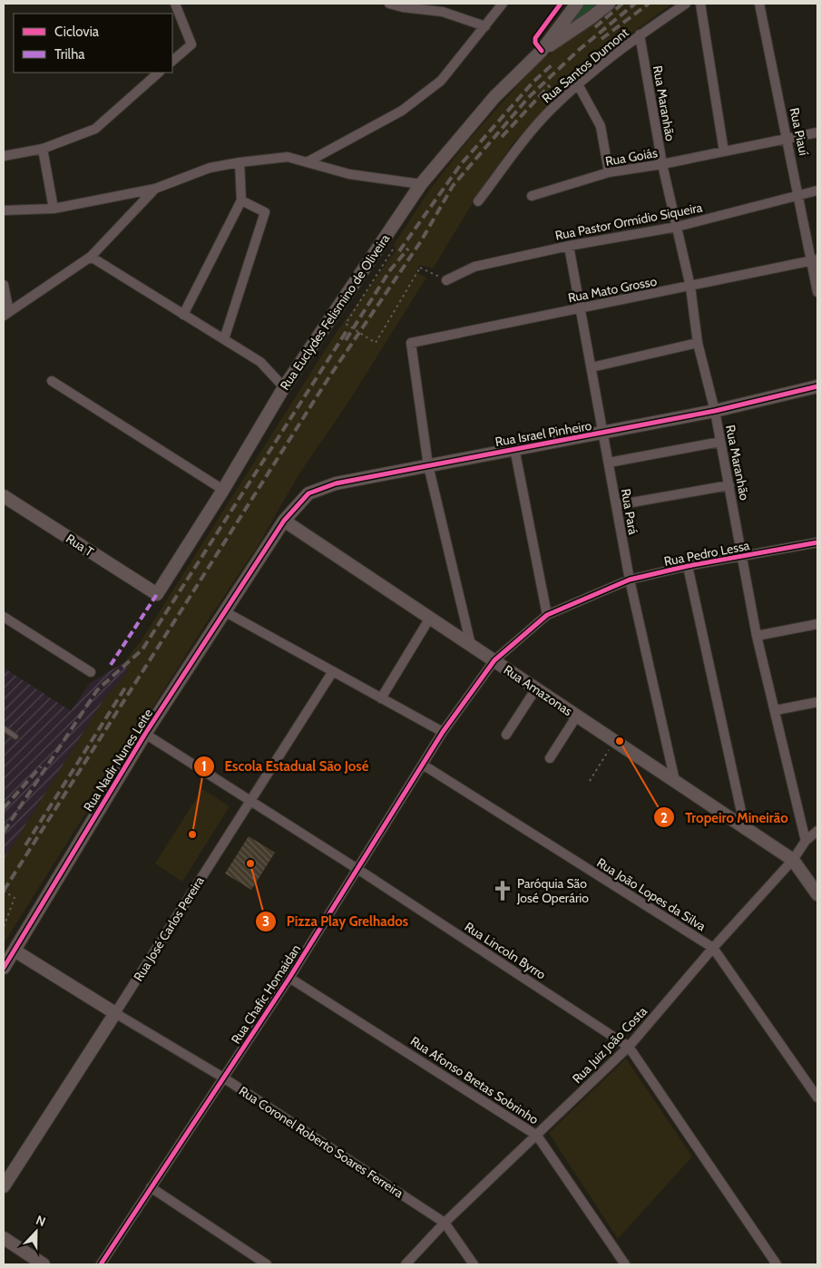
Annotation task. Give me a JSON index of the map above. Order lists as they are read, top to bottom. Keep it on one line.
{"streets":{"street":["Rua Santos Dumont","Rua Maranhão","Rua Piauí","Rua Goiás","Rua Pastor Ormídio Siqueira","Rua Mato Grosso","Rua Euclydes Felismino de Oliveira","Rua Israel Pinheiro","Rua Pará","Rua T","Rua Pedro Lessa","Rua Amazonas","Rua Nadir Nunes Leite","Rua João Lopes da Silva","Rua José Carlos Pereira","Rua Lincoln Byrro","Rua Chafic Homaidan","Rua Juiz João Costa","Rua Afonso Bretas Sobrinho","Rua Coronel Roberto Soares Ferreira"]},"crossings":[["Rua Santos Dumont","Rua Maranhão"],["Rua Maranhão","Rua Goiás"],["Rua Maranhão","Rua Pastor Ormídio Siqueira"],["Rua Maranhão","Rua Mato Grosso"],["Rua Maranhão","Rua Israel Pinheiro"],["Rua Maranhão","Rua Pedro Lessa"],["Rua Maranhão","Rua Juiz João Costa"],["Rua Piauí","Rua Goiás"],["Rua Piauí","Rua Pastor Ormídio Siqueira"],["Rua Piauí","Rua Mato Grosso"],["Rua Pastor Ormídio Siqueira","Rua Pará"],["Rua Mato Grosso","Rua Israel Pinheiro"],["Rua Mato Grosso","Rua Pará"],["Rua Euclydes Felismino de Oliveira","Rua T"],["Rua Israel Pinheiro","Rua Pará"],["Rua Israel Pinheiro","Rua Amazonas"],["Rua Israel Pinheiro","Rua Nadir Nunes Leite"],["Rua Pará","Rua Pedro Lessa"],["Rua Pará","Rua Amazonas"],["Rua Pedro Lessa","Rua Amazonas"],["Rua Pedro Lessa","Rua Chafic Homaidan"],["Rua Amazonas","Rua Nadir Nunes Leite"],["Rua Amazonas","Rua Juiz João Costa"],["Rua Nadir Nunes Leite","Rua Lincoln Byrro"],["Rua Nadir Nunes Leite","Rua Coronel Roberto Soares Ferreira"],["Rua João Lopes da Silva","Rua Chafic Homaidan"],["Rua João Lopes da Silva","Rua Juiz João Costa"],["Rua José Carlos Pereira","Rua Lincoln Byrro"],["Rua José Carlos Pereira","Rua Coronel Roberto Soares Ferreira"],["Rua Lincoln Byrro","Rua Chafic Homaidan"],["Rua Lincoln Byrro","Rua Juiz João Costa"],["Rua Chafic Homaidan","Rua Afonso Bretas Sobrinho"],["Rua Chafic Homaidan","Rua Coronel Roberto Soares Ferreira"],["Rua Juiz João Costa","Rua Afonso Bretas Sobrinho"],["Rua Juiz João Costa","Rua Coronel Roberto Soares Ferreira"]],"places":{"other":["Tropeiro Mineirão","Escola Estadual São José","Pizza Play Grelhados"],"church":["Paróquia São José Operário"]},"legend":["Ciclovia","Trilha"],"north":"top"}
